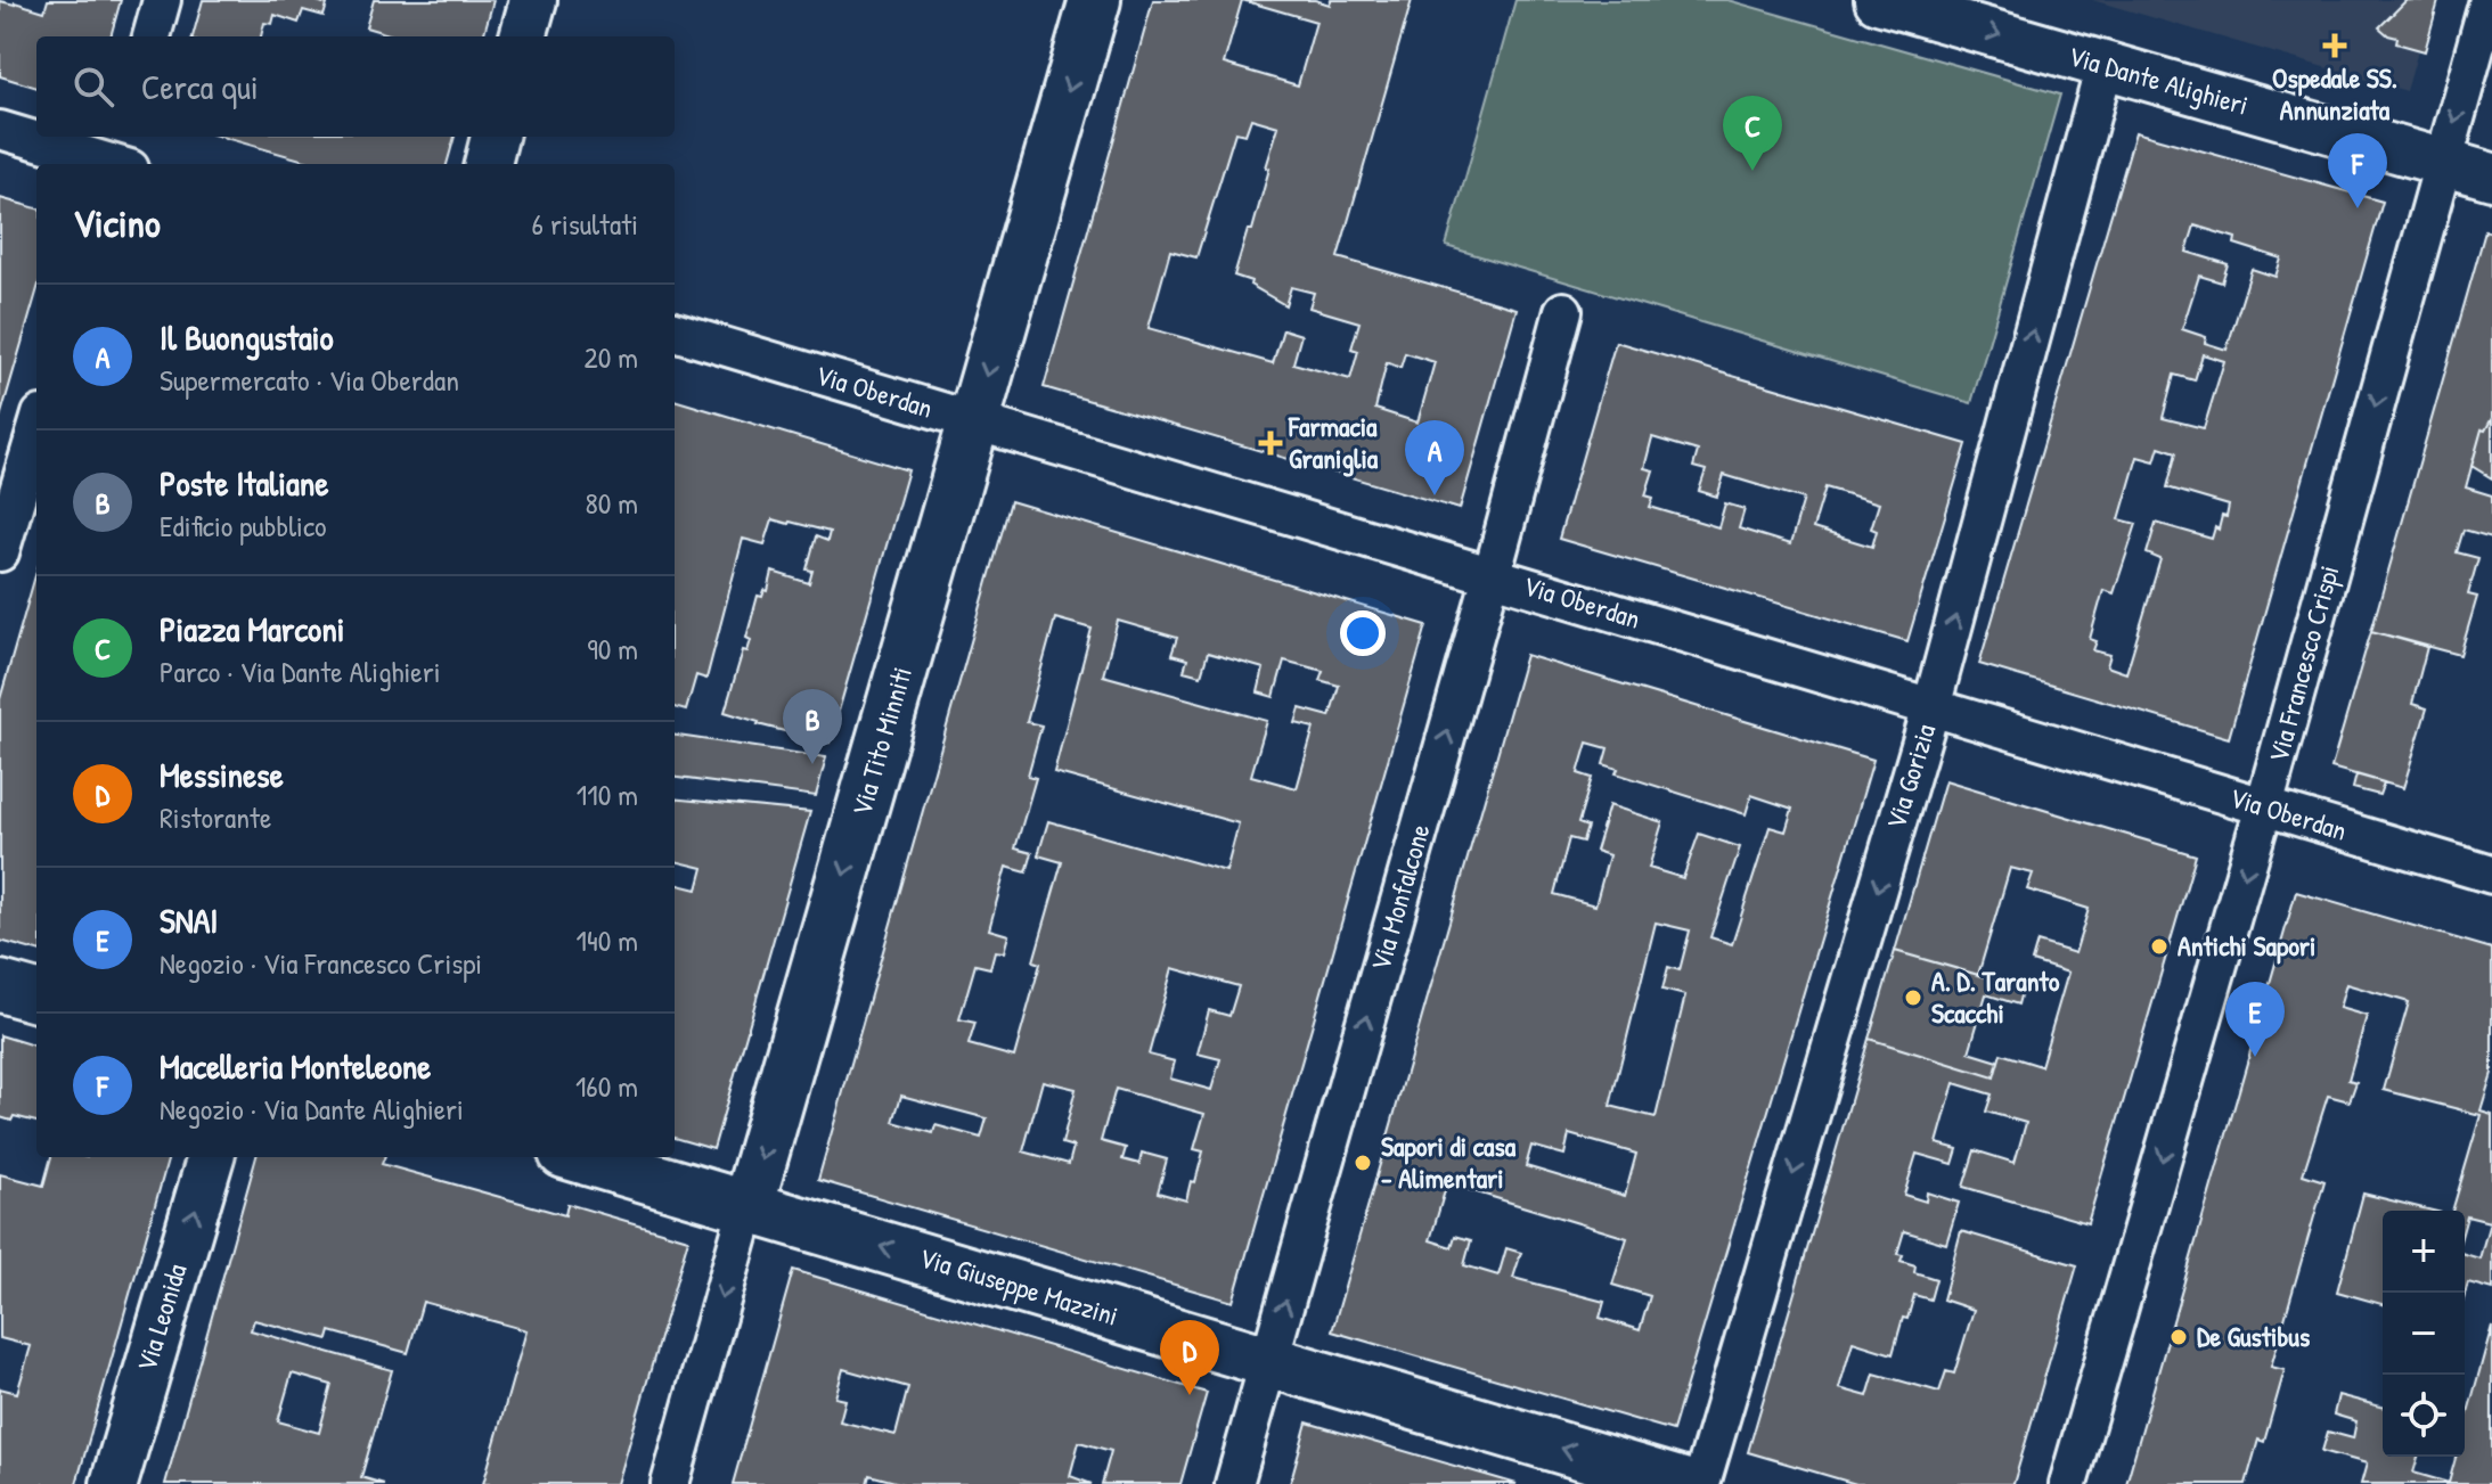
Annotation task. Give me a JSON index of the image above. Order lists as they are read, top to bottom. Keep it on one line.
{"streets":{"main road":["Via Tito Minniti","Via Giuseppe Mazzini"],"street":["Via Dante Alighieri","Via Oberdan","Via Francesco Crispi","Via Gorizia","Via Monfalcone","Via Leonida"]},"crossings":[["Via Dante Alighieri","Via Francesco Crispi"],["Via Dante Alighieri","Via Gorizia"],["Via Oberdan","Via Francesco Crispi"],["Via Oberdan","Via Tito Minniti"],["Via Oberdan","Via Gorizia"],["Via Oberdan","Via Monfalcone"],["Via Tito Minniti","Via Giuseppe Mazzini"],["Via Monfalcone","Via Giuseppe Mazzini"]],"one_way":["Via Dante Alighieri","Via Francesco Crispi","Via Tito Minniti","Via Monfalcone","Via Giuseppe Mazzini","Via Leonida"],"places":{"health":["Ospedale SS. Annunziata","Farmacia Graniglia"],"other":["Antichi Sapori","A. D. Taranto Scacchi","Sapori di casa - Alimentari","De Gustibus"]},"page":{"search":"Cerca qui","pins":["C","F","A","B","E","D"],"heading":["Vicino","6 risultati"],"list":[{"mark":"A","name":"Il Buongustaio","note":"Supermercato · Via Oberdan","value":"20 m"},{"mark":"B","name":"Poste Italiane","note":"Edificio pubblico","value":"80 m"},{"mark":"C","name":"Piazza Marconi","note":"Parco · Via Dante Alighieri","value":"90 m"},{"mark":"D","name":"Messinese","note":"Ristorante","value":"110 m"},{"mark":"E","name":"SNAI","note":"Negozio · Via Francesco Crispi","value":"140 m"},{"mark":"F","name":"Macelleria Monteleone","note":"Negozio · Via Dante Alighieri","value":"160 m"}],"map_buttons":["+","−"]}}
